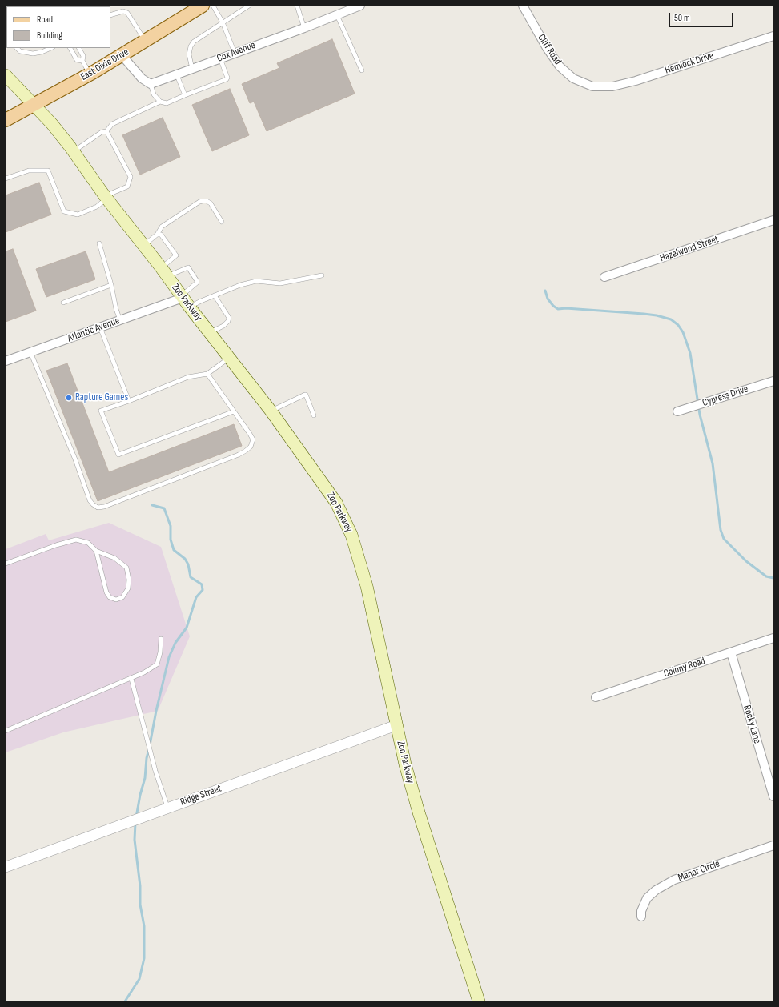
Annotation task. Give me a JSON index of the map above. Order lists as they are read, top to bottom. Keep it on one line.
{"streets":{"main road":["East Dixie Drive","Zoo Parkway"],"street":["Cliff Road","Cox Avenue","Hemlock Drive","Hazelwood Street","Atlantic Avenue","Cypress Drive","Colony Road","Rocky Lane","Ridge Street","Manor Circle"]},"crossings":[["Cliff Road","Hemlock Drive"],["East Dixie Drive","Zoo Parkway"],["Zoo Parkway","Atlantic Avenue"],["Zoo Parkway","Ridge Street"],["Colony Road","Rocky Lane"]],"places":["Rapture Games"],"legend":["Road","Building"],"scale_bar":"50 m"}
